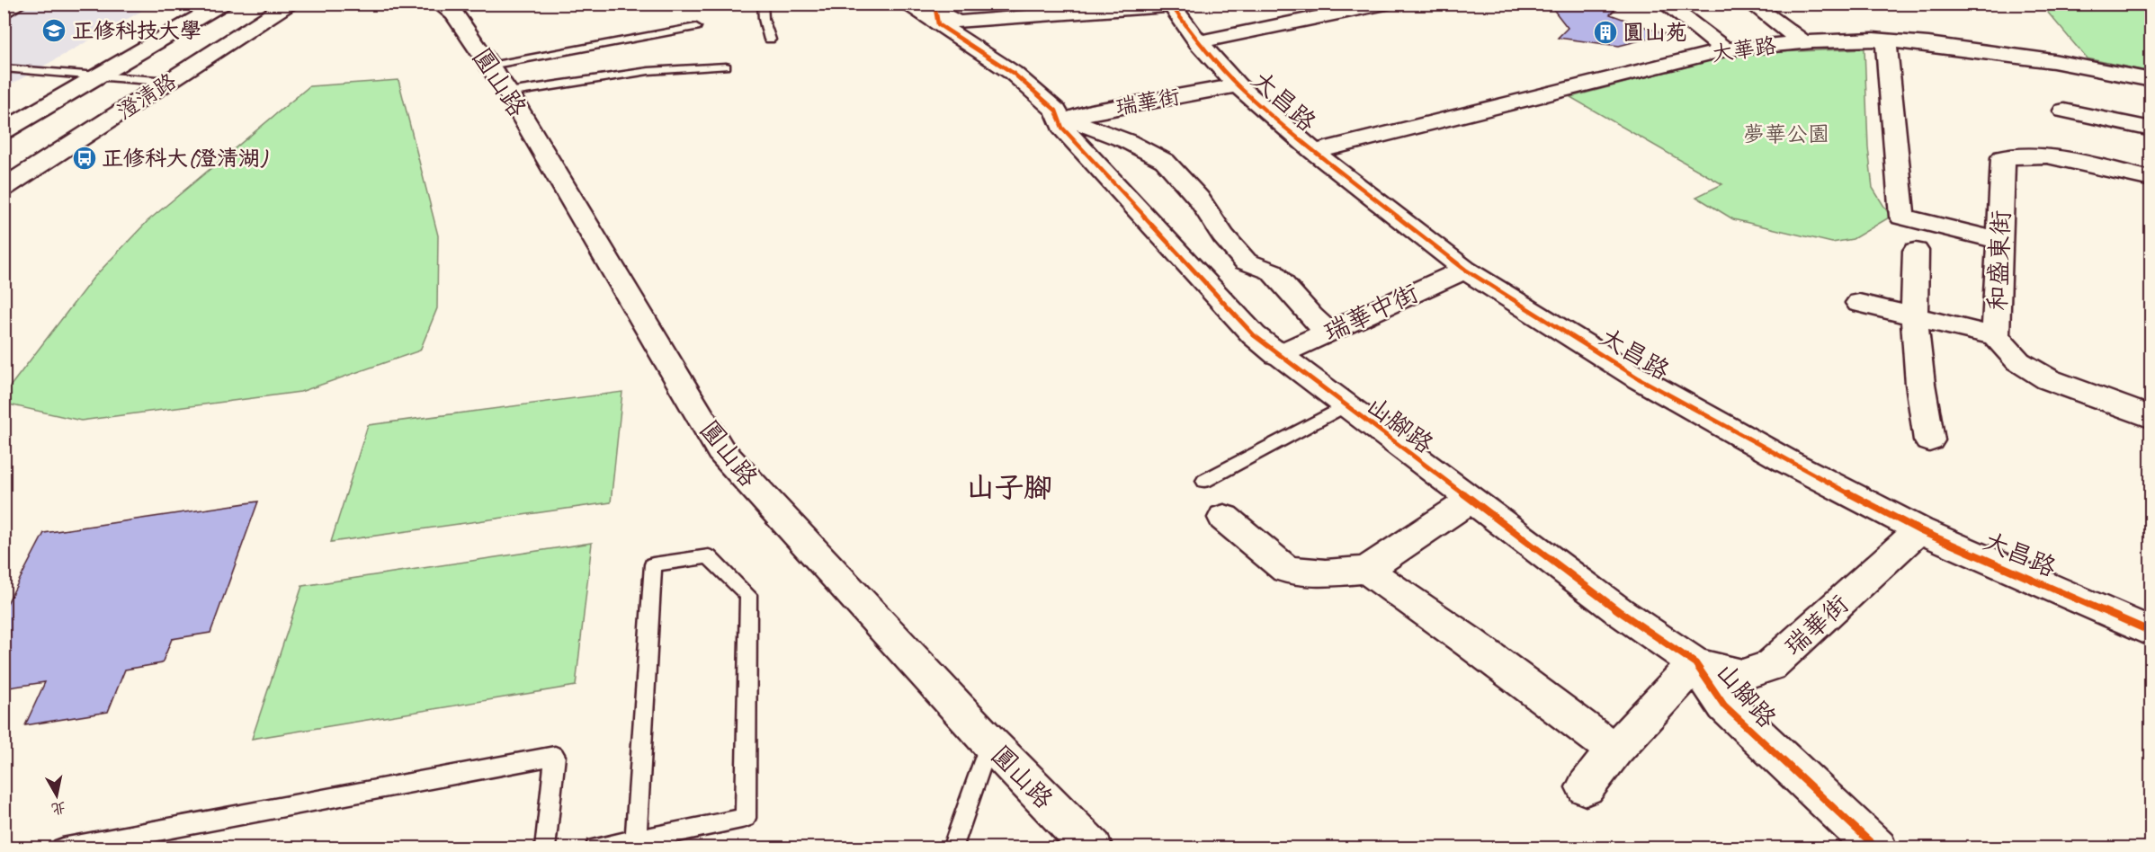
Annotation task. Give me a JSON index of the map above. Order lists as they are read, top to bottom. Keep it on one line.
{"streets":{"street":["大華路","圓山路","澄清路","大昌路","瑞華街","和盛東街","瑞華中街","山腳路"]},"crossings":[["大華路","大昌路"],["大昌路","瑞華街"],["大昌路","瑞華中街"],["瑞華街","山腳路"],["瑞華中街","山腳路"]],"districts":["山子腳"],"parks":["夢華公園"],"places":{"school or university":["正修科技大學"],"building":["圓山苑"],"bus stop":["正修科大(澄清湖)"]},"north":"bottom"}
